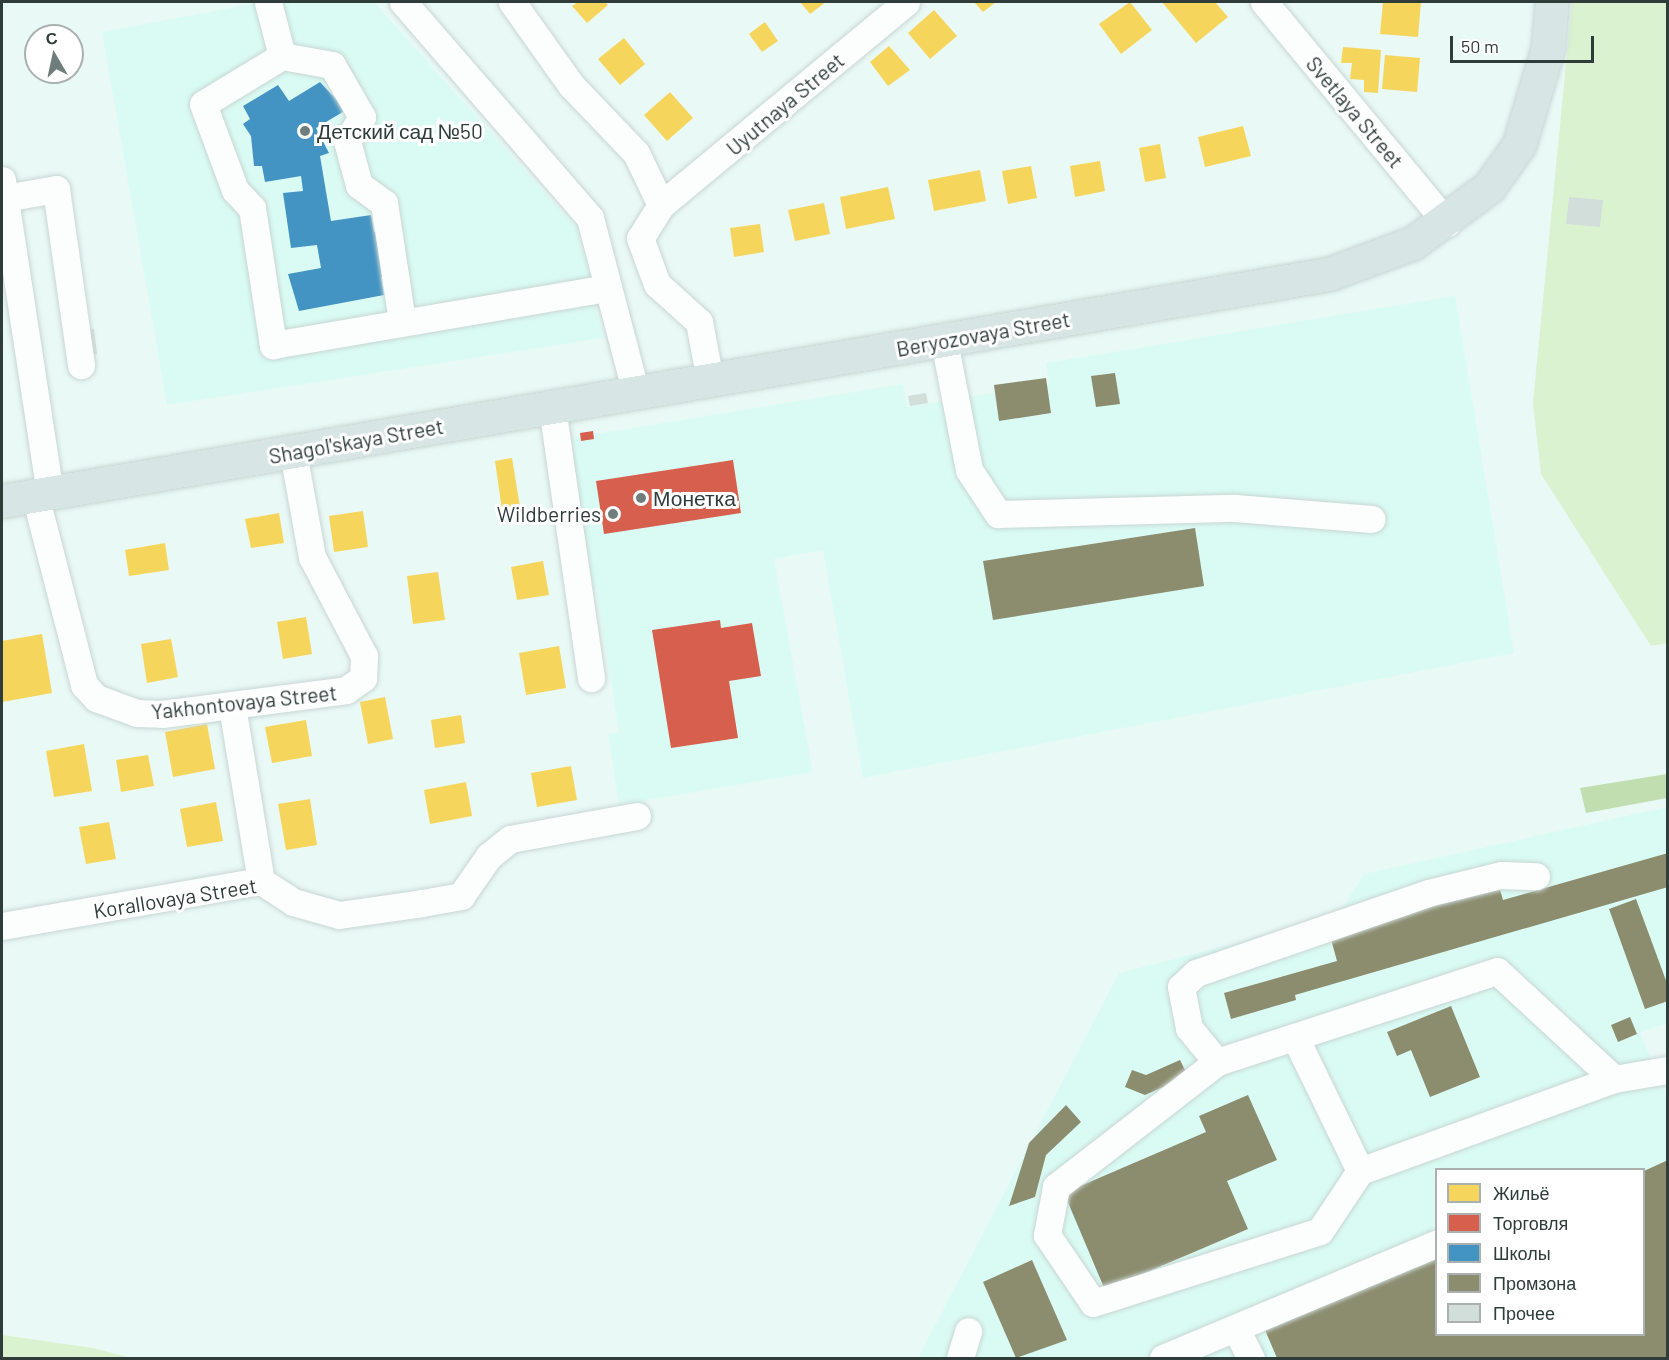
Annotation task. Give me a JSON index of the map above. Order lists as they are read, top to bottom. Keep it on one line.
{"streets":{"main road":["Beryozovaya Street","Shagol'skaya Street"],"street":["Uyutnaya Street","Svetlaya Street","Yakhontovaya Street","Korallovaya Street"]},"crossings":[["Svetlaya Street","Beryozovaya Street"],["Beryozovaya Street","Shagol'skaya Street"],["Shagol'skaya Street","Yakhontovaya Street"]],"places":["Детский сад №50","Монетка","Wildberries"],"legend":["Жильё","Торговля","Школы","Промзона","Прочее"],"scale_bar":"50 m","north":"top"}
